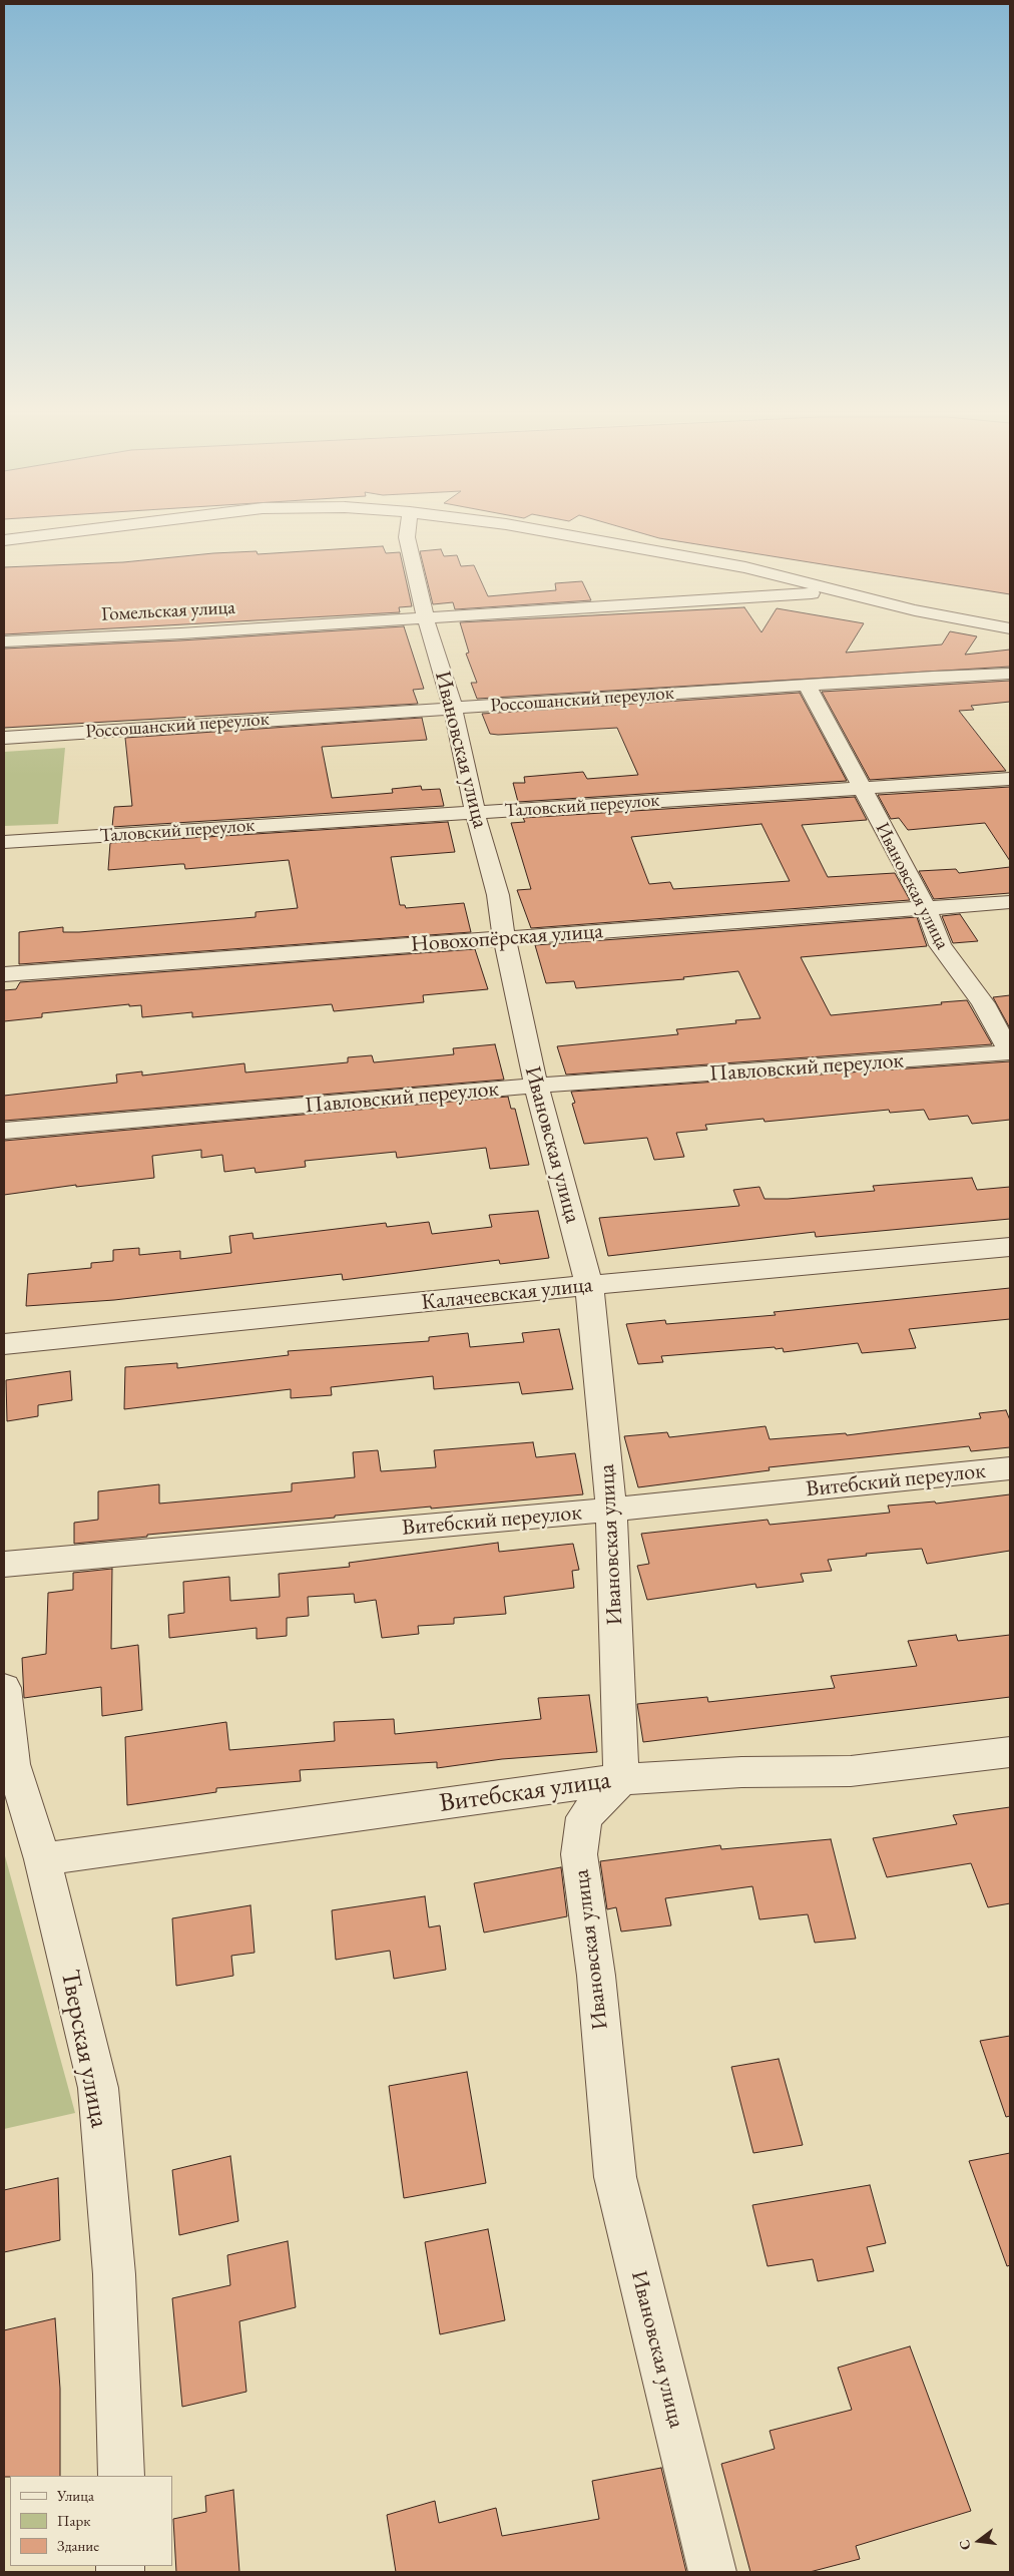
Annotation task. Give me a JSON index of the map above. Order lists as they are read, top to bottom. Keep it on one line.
{"streets":{"street":["Гомельская улица","Россошанский переулок","Ивановская улица","Таловский переулок","Новохопёрская улица","Павловский переулок","Калачеевская улица","Витебский переулок","Витебская улица","Тверская улица"]},"crossings":[["Гомельская улица","Ивановская улица"],["Россошанский переулок","Ивановская улица"],["Ивановская улица","Таловский переулок"],["Ивановская улица","Новохопёрская улица"],["Ивановская улица","Павловский переулок"],["Ивановская улица","Калачеевская улица"],["Ивановская улица","Витебский переулок"],["Ивановская улица","Витебская улица"],["Витебская улица","Тверская улица"]],"legend":["Улица","Парк","Здание"],"north":"left"}
